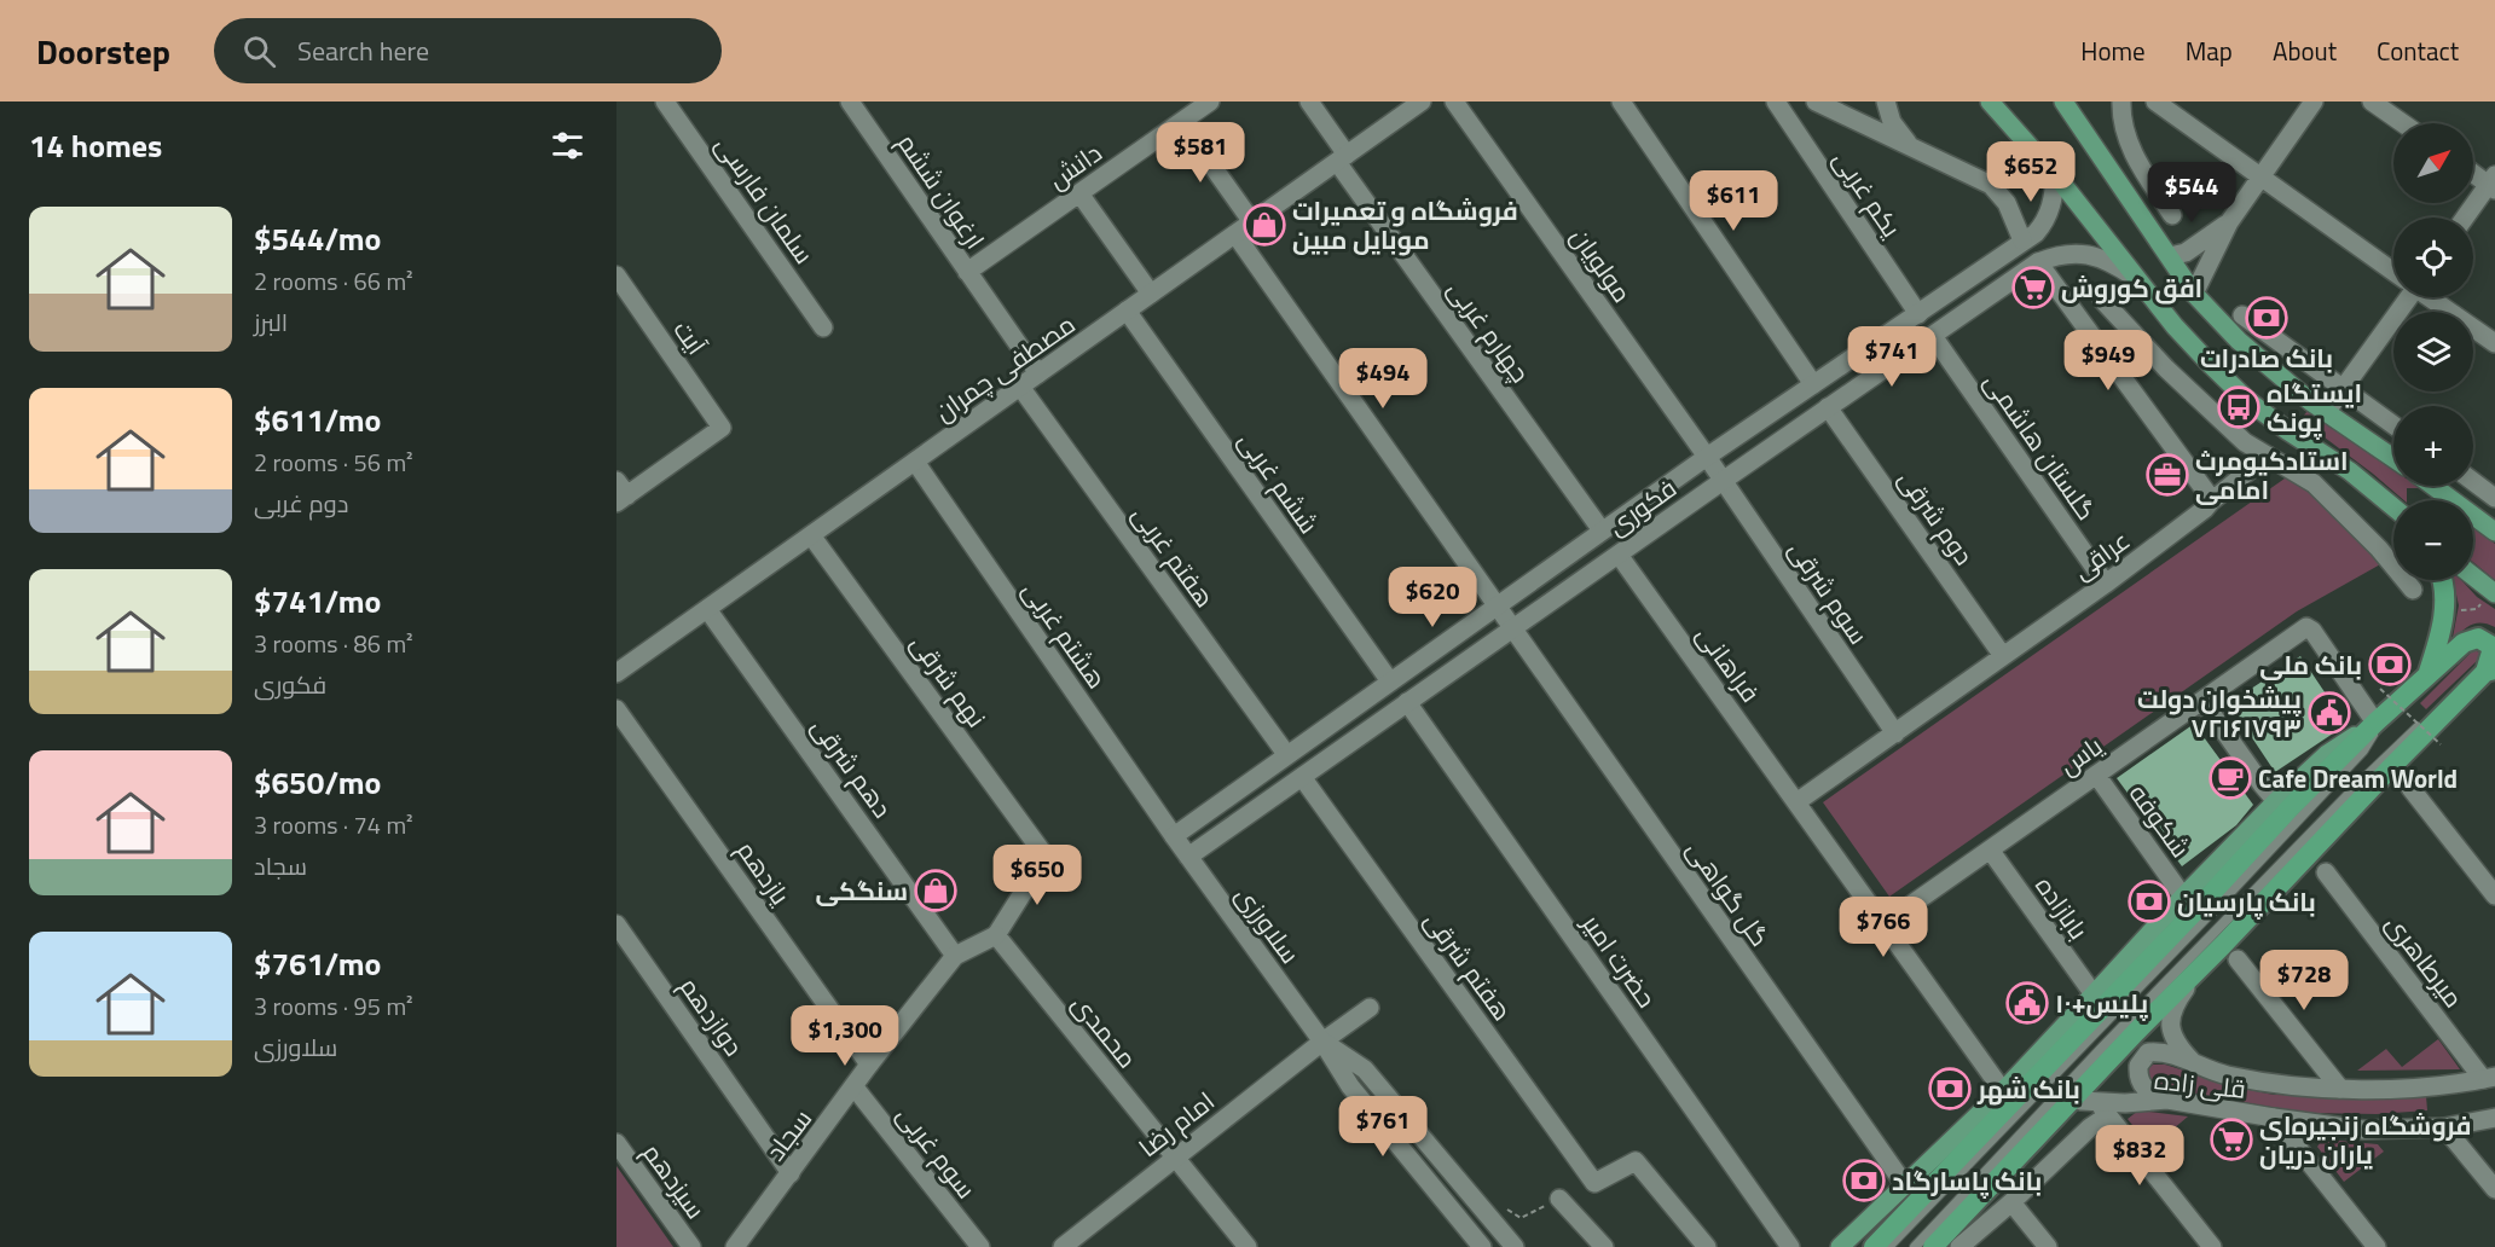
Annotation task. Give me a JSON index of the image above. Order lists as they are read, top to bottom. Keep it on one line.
{"streets":{"street":["دانش","ارغوان ششم","یکم غربی","سلمان فارسی","مولویان","چهارم غربی","آیت","مصطفی چمران","گلستان هاشمی","ششم غربی","فکوری","دوم شرقی","عراقی","هفتم غربی","سوم شرقی","هشتم غربی","فراهانی","نهم شرقی","یاس","دهم شرقی","شکوفه","یازدهم","گل گواهی","بابازاده","سلاورزی","حضرت امیر","میرطاهری","هفتم شرقی","دوازدهم","محمدی","قلی زاده","امام رضا","سجاد","سوم غربی","سیزدهم"]},"crossings":[["دانش","ارغوان ششم"],["ارغوان ششم","مصطفی چمران"],["یکم غربی","فکوری"],["مولویان","فکوری"],["مولویان","سوم شرقی"],["چهارم غربی","مصطفی چمران"],["چهارم غربی","فکوری"],["مصطفی چمران","ششم غربی"],["مصطفی چمران","هفتم غربی"],["مصطفی چمران","هشتم غربی"],["مصطفی چمران","نهم شرقی"],["مصطفی چمران","دهم شرقی"],["مصطفی چمران","گل گواهی"],["گلستان هاشمی","فکوری"],["گلستان هاشمی","عراقی"],["ششم غربی","فکوری"],["فکوری","دوم شرقی"],["فکوری","هفتم غربی"],["فکوری","سوم شرقی"],["فکوری","هشتم غربی"],["فکوری","فراهانی"],["فکوری","گل گواهی"],["فکوری","سلاورزی"],["فکوری","حضرت امیر"],["فکوری","هفتم شرقی"],["دوم شرقی","عراقی"],["عراقی","سوم شرقی"],["عراقی","فراهانی"],["هشتم غربی","سلاورزی"],["فراهانی","یاس"],["نهم شرقی","محمدی"],["نهم شرقی","سجاد"],["یاس","شکوفه"],["یاس","بابازاده"],["دهم شرقی","سجاد"],["یازدهم","سجاد"],["سلاورزی","امام رضا"],["میرطاهری","قلی زاده"],["دوازدهم","سجاد"],["محمدی","امام رضا"],["محمدی","سجاد"],["سجاد","سوم غربی"]],"places":{"shop":["فروشگاه و تعمیرات موبایل مبین","سنگکی"],"supermarket":["افق کوروش","فروشگاه زنجیره‌ای یاران دریان"],"bank":["بانک صادرات","بانک ملی","بانک پارسیان","بانک شهر","بانک پاسارگاد"],"bus stop":["ایستگاه پونک"],"office":["استادکیومرث امامی"],"public building":["پیشخوان دولت ۷۲۱۶۱۷۹۳","پلیس+۱۰"],"cafe":["Cafe Dream World"]},"north":"top right","page":{"header":"Doorstep","search":"Search here","nav":["Home","Map","About","Contact"],"heading":"14 homes","price":["$581","$652","$544","$611","$741","$949","$494","$620","$650","$766","$728","$1,300","$761","$832"],"map_buttons":["+","−"],"list":[{"name":"$544/mo","note":"2 rooms · 66 m² · البرز"},{"name":"$611/mo","note":"2 rooms · 56 m² · دوم غربی"},{"name":"$741/mo","note":"3 rooms · 86 m² · فکوری"},{"name":"$650/mo","note":"3 rooms · 74 m² · سجاد"},{"name":"$761/mo","note":"3 rooms · 95 m² · سلاورزی"}]}}
